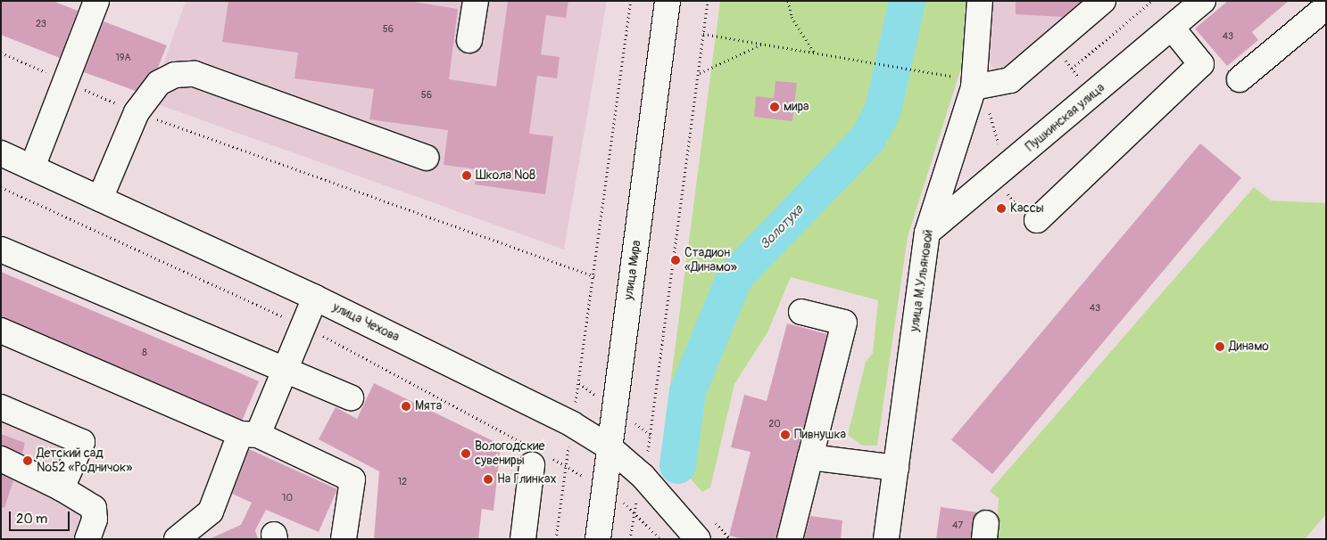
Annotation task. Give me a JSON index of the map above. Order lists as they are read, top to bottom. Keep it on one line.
{"streets":{"street":["Пушкинская улица","улица Мира","улица М.Ульяновой","улица Чехова"]},"crossings":[["Пушкинская улица","улица М.Ульяновой"],["улица Мира","улица Чехова"]],"water":["Золотуха"],"places":["мира","Школа №8","Кассы","Стадион «Динамо»","Динамо","Мята","Пивнушка","Вологодские сувениры","Детский сад №52 «Родничок»","На Глинках"],"house_numbers":["23","56","43","19А","56","43","8","20","12","10","47"],"scale_bar":"20 m"}
